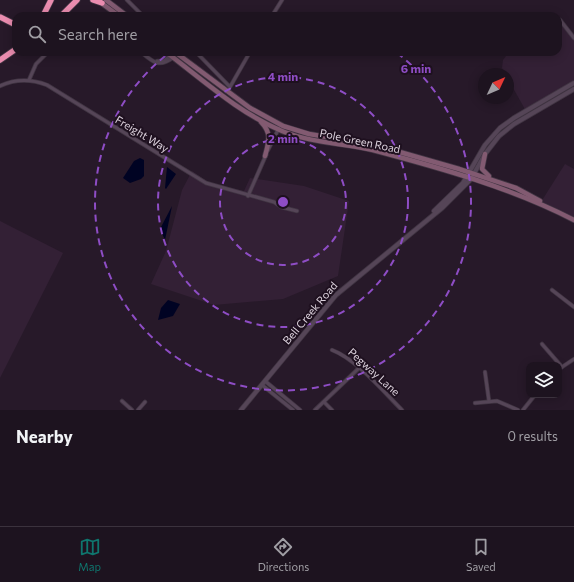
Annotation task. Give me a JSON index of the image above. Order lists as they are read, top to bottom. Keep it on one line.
{"streets":{"main road":["Pole Green Road"],"street":["Freight Way","Bell Creek Road","Pegway Lane"]},"crossings":[["Pole Green Road","Bell Creek Road"]],"north":"top right","page":{"search":"Search here","heading":["Nearby","0 results"],"nav":["Map","Directions","Saved"]},"rings":["6 min","4 min","2 min"]}
